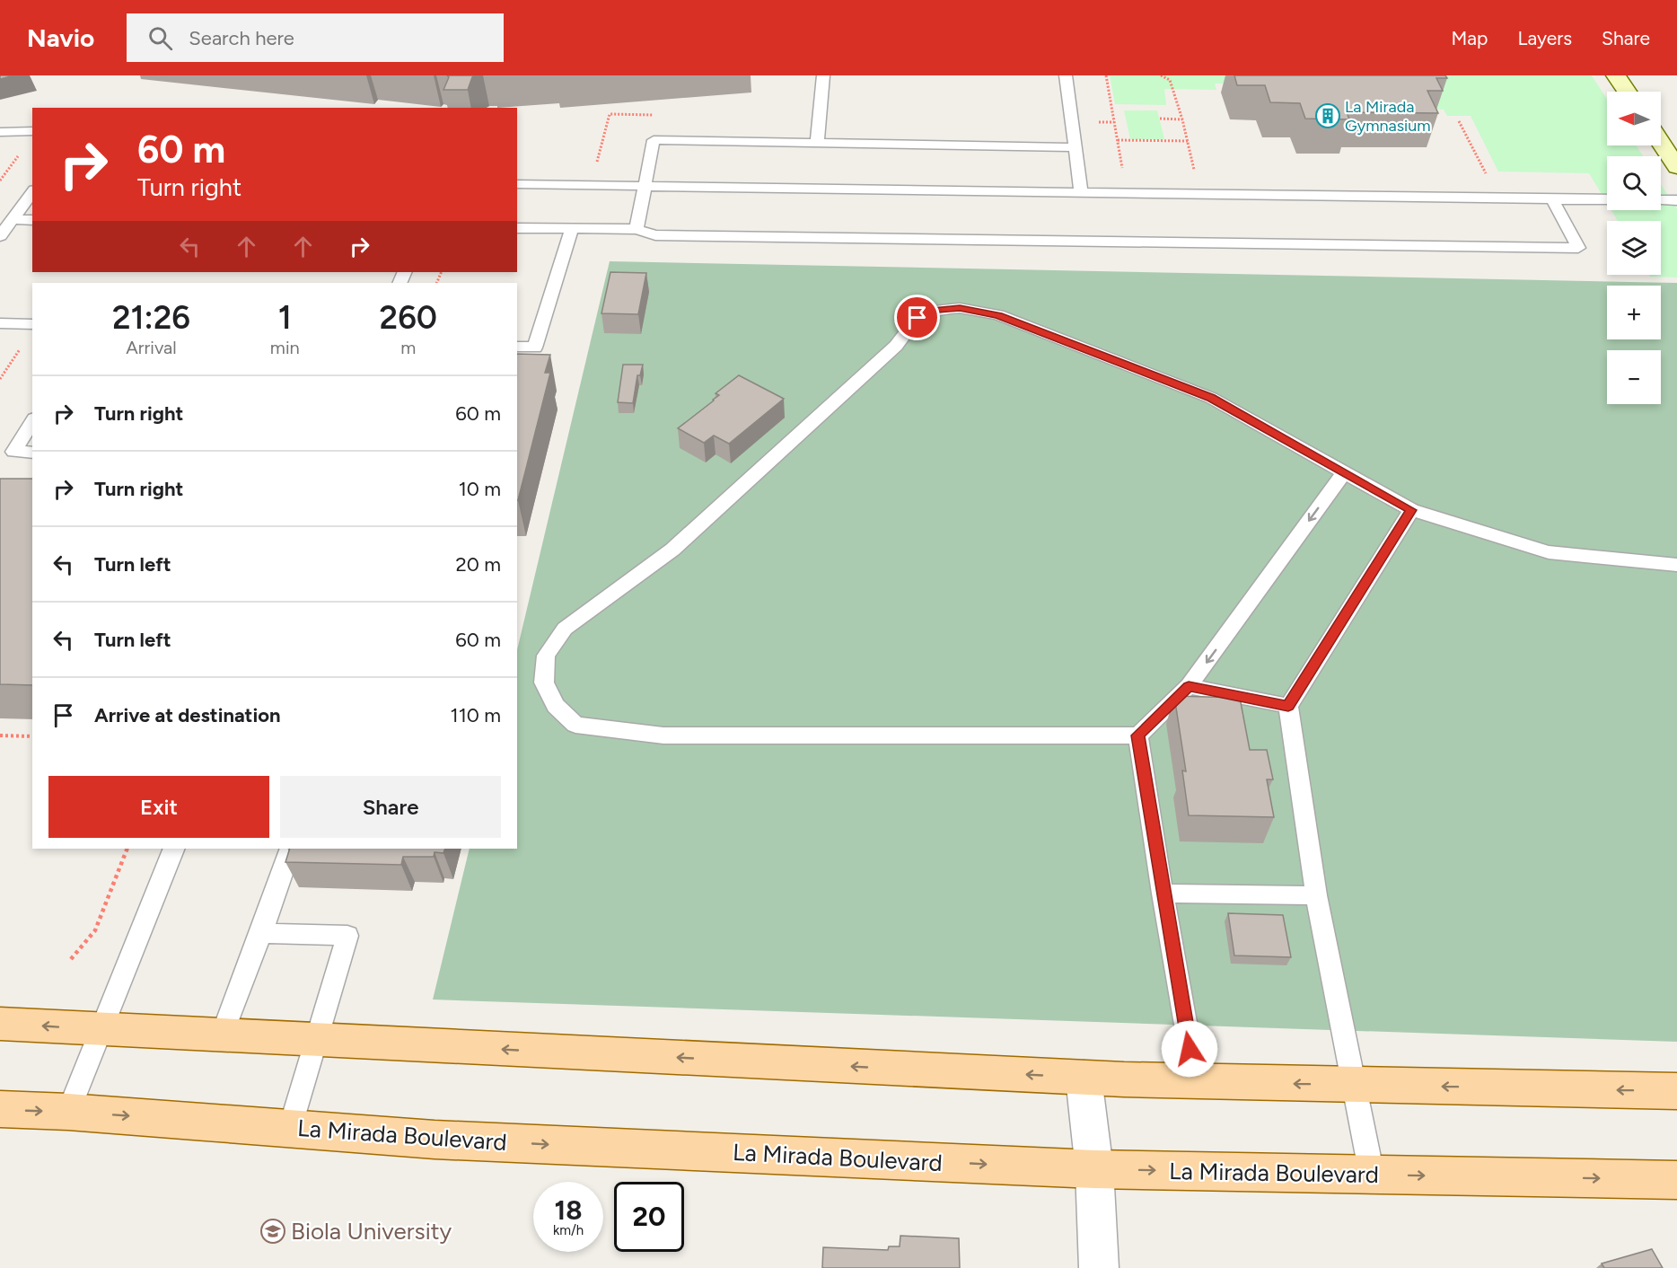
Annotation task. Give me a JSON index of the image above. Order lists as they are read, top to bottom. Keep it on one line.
{"streets":{"main road":["La Mirada Boulevard"]},"places":{"building":["La Mirada Gymnasium"],"school or university":["Biola University"]},"north":"left","page":{"header":"Navio","search":"Search here","nav":["Map","Layers","Share"],"map_buttons":["+","−"],"turn":["60 m","Turn right"],"eta":["21:26","Arrival","1","min","260","m"],"list":[{"name":"Turn right","value":"60 m"},{"name":"Turn right","value":"10 m"},{"name":"Turn left","value":"20 m"},{"name":"Turn left","value":"60 m"},{"name":"Arrive at destination","value":"110 m"}],"buttons":["Exit","Share"],"speed":"18 km/h","limit":"20"}}
